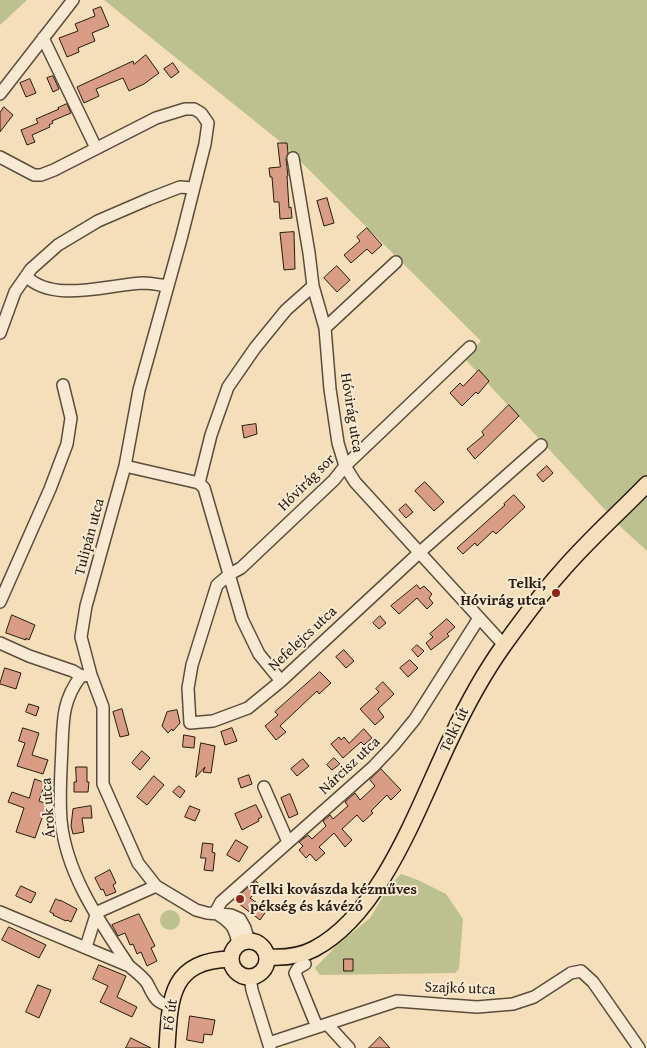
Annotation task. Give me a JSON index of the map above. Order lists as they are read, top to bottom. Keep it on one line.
{"streets":{"main road":["Telki út","Fő út"],"street":["Hóvirág utca","Hóvirág sor","Tulipán utca","Nefelejcs utca","Nárcisz utca","Árok utca","Szajkó utca"]},"crossings":[["Hóvirág utca","Hóvirág sor"],["Hóvirág utca","Nefelejcs utca"],["Hóvirág utca","Telki út"],["Hóvirág utca","Nárcisz utca"],["Hóvirág sor","Nefelejcs utca"],["Tulipán utca","Telki út"],["Tulipán utca","Nárcisz utca"],["Tulipán utca","Árok utca"],["Tulipán utca","Fő út"],["Telki út","Fő út"]],"places":["Telki, Hóvirág utca","Telki kovászda kézműves pékség és kávézó"]}
